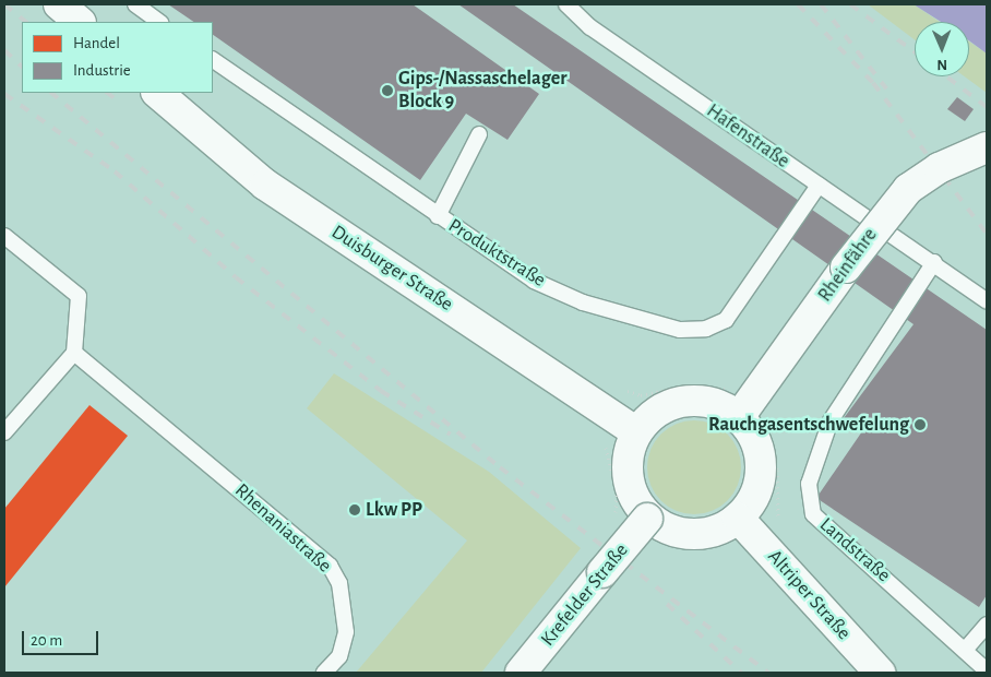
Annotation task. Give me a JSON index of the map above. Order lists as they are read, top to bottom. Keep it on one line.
{"streets":{"street":["Rheinfähre","Duisburger Straße","Krefelder Straße","Altriper Straße"],"lane":["Hafenstraße","Produktstraße","Rhenaniastraße","Landstraße"]},"crossings":[["Hafenstraße","Produktstraße"],["Hafenstraße","Landstraße"],["Rheinfähre","Duisburger Straße"],["Rheinfähre","Krefelder Straße"],["Rheinfähre","Altriper Straße"],["Duisburger Straße","Krefelder Straße"],["Duisburger Straße","Altriper Straße"],["Krefelder Straße","Altriper Straße"]],"places":["Gips-/Nassaschelager Block 9","Rauchgasentschwefelung","Lkw PP"],"legend":["Handel","Industrie"],"scale_bar":"20 m","north":"bottom"}
